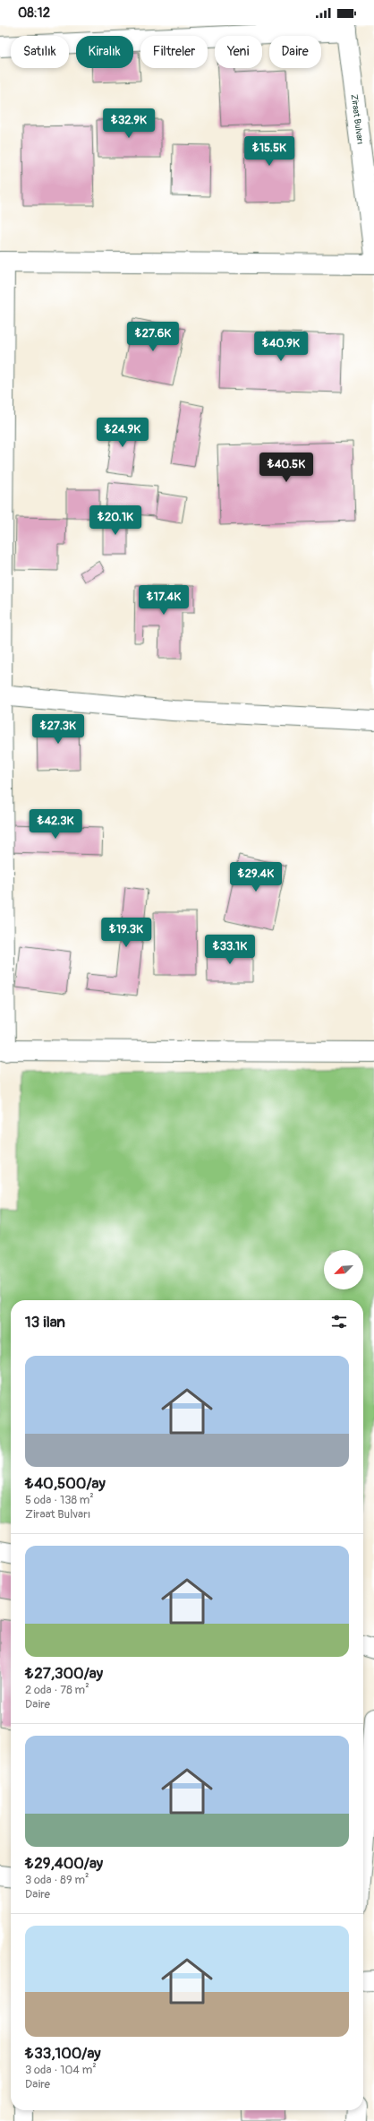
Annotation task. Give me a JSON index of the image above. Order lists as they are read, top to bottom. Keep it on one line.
{"streets":{"street":["Ziraat Bulvarı"]},"north":"bottom left","page":{"status":"08:12","chip":["Satılık","Kiralık","Filtreler","Yeni","Daire"],"price":["₺32.9K","₺15.5K","₺27.6K","₺40.9K","₺24.9K","₺40.5K","₺20.1K","₺17.4K","₺27.3K","₺42.3K","₺29.4K","₺19.3K","₺33.1K"],"heading":"13 ilan","list":[{"name":"₺40,500/ay","note":"5 oda · 138 m² · Ziraat Bulvarı"},{"name":"₺27,300/ay","note":"2 oda · 78 m² · Daire"},{"name":"₺29,400/ay","note":"3 oda · 89 m² · Daire"},{"name":"₺33,100/ay","note":"3 oda · 104 m² · Daire"}]}}
